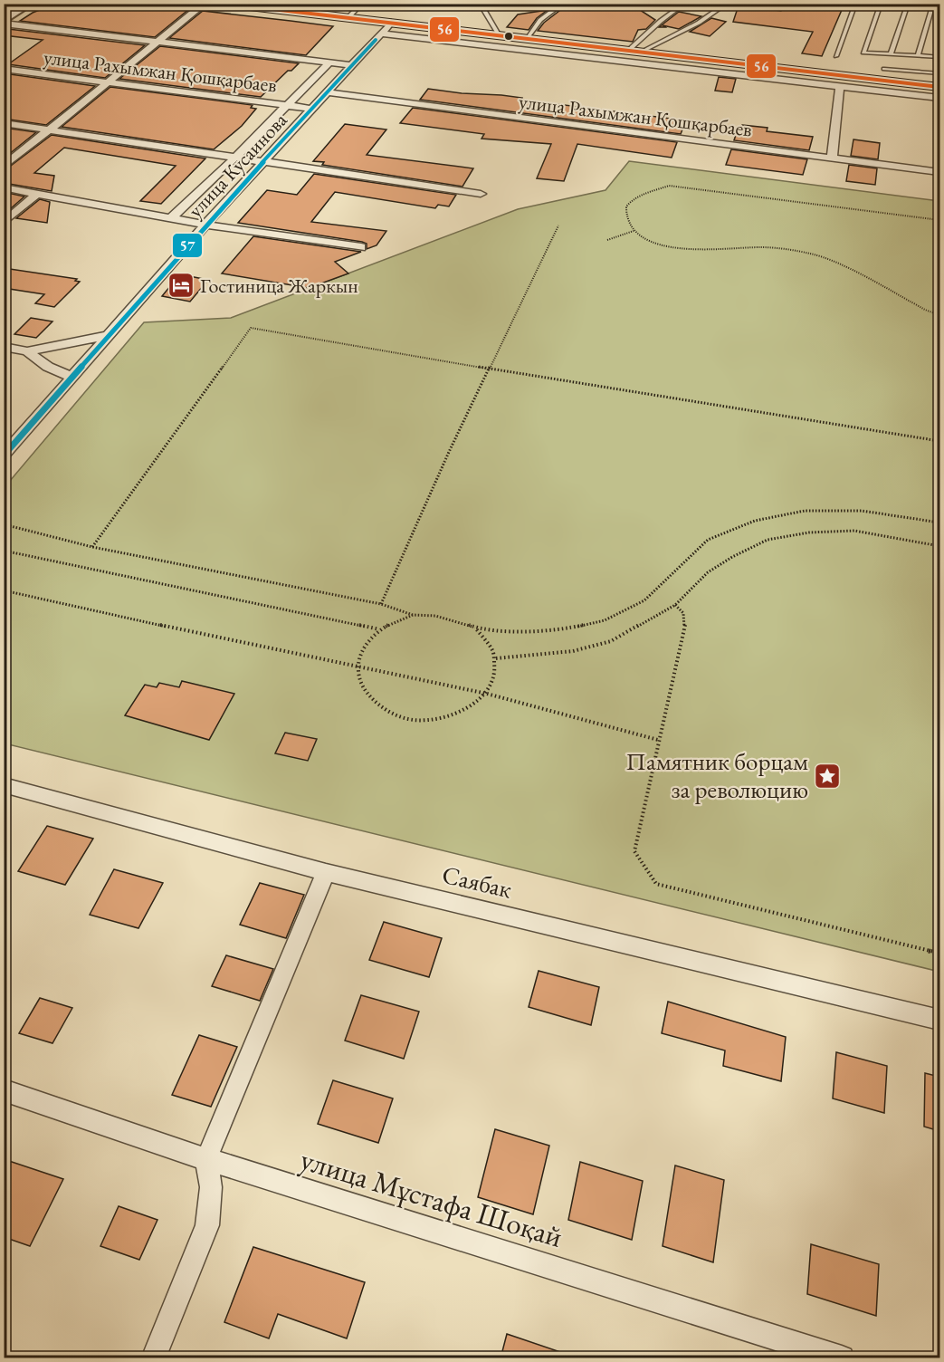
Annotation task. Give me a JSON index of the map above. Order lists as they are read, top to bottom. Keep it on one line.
{"streets":{"street":["улица Рахымжан Қошқарбаев","улица Кусаинова","Саябак","улица Мұстафа Шоқай"]},"crossings":[["улица Рахымжан Қошқарбаев","улица Кусаинова"]],"places":{"hotel":["Гостиница Жаркын"],"place":["Памятник борцам за революцию"]},"lines":["transit line 56","transit line 57"]}
